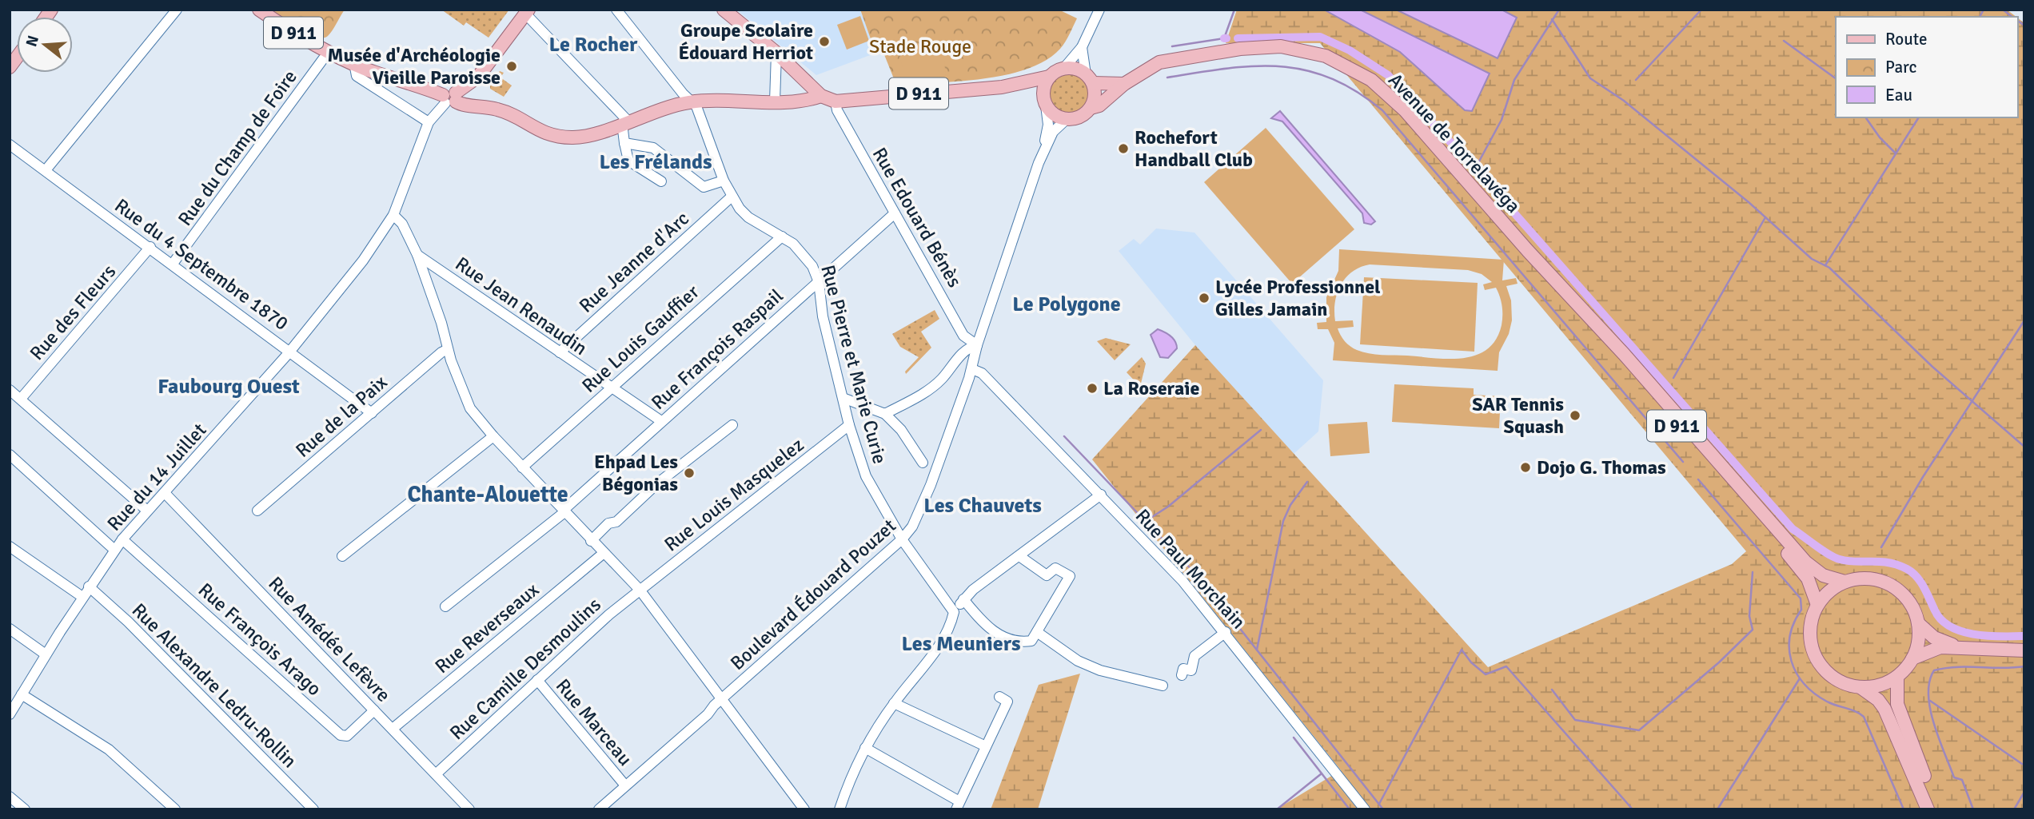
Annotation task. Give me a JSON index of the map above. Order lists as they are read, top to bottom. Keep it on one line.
{"streets":{"main road":["D 911","Avenue de Torrelavéga"],"street":["Rue du Champ de Foire","Rue Edouard Bénès","Rue Jeanne d'Arc","Rue du 4 Septembre 1870","Rue Jean Renaudin","Rue des Fleurs","Rue Louis Gauffier","Rue François Raspail","Rue Pierre et Marie Curie","Rue de la Paix","Rue du 14 Juillet","Rue Louis Masquelez","Rue Paul Morchain","Boulevard Édouard Pouzet","Rue Reverseaux","Rue François Arago","Rue Amédée Lefèvre","Rue Camille Desmoulins","Rue Alexandre Ledru-Rollin","Rue Marceau"]},"crossings":[["D 911","Avenue de Torrelavéga"],["D 911","Rue du Champ de Foire"],["D 911","Rue Edouard Bénès"],["D 911","Rue Pierre et Marie Curie"],["D 911","Rue du 14 Juillet"],["D 911","Boulevard Édouard Pouzet"],["Avenue de Torrelavéga","Boulevard Édouard Pouzet"],["Rue du Champ de Foire","Rue du 4 Septembre 1870"],["Rue Edouard Bénès","Rue François Raspail"],["Rue Edouard Bénès","Boulevard Édouard Pouzet"],["Rue Jeanne d'Arc","Rue Jean Renaudin"],["Rue Jeanne d'Arc","Rue Pierre et Marie Curie"],["Rue du 4 Septembre 1870","Rue des Fleurs"],["Rue du 4 Septembre 1870","Rue de la Paix"],["Rue du 4 Septembre 1870","Rue du 14 Juillet"],["Rue Jean Renaudin","Rue Louis Gauffier"],["Rue Jean Renaudin","Rue François Raspail"],["Rue Louis Gauffier","Rue Pierre et Marie Curie"],["Rue François Raspail","Rue Pierre et Marie Curie"],["Rue Pierre et Marie Curie","Rue Louis Masquelez"],["Rue Pierre et Marie Curie","Boulevard Édouard Pouzet"],["Rue du 14 Juillet","Rue François Arago"],["Rue du 14 Juillet","Rue Amédée Lefèvre"],["Rue du 14 Juillet","Rue Alexandre Ledru-Rollin"],["Rue Louis Masquelez","Rue Camille Desmoulins"],["Rue Paul Morchain","Boulevard Édouard Pouzet"],["Boulevard Édouard Pouzet","Rue Marceau"],["Rue Reverseaux","Rue Amédée Lefèvre"],["Rue François Arago","Rue Amédée Lefèvre"],["Rue Amédée Lefèvre","Rue Camille Desmoulins"],["Rue Camille Desmoulins","Rue Marceau"]],"districts":["Le Rocher","Les Frélands","Le Polygone","Faubourg Ouest","Chante-Alouette","Les Chauvets","Les Meuniers"],"parks":["Stade Rouge"],"places":["Groupe Scolaire Édouard Herriot","Musée d'Archéologie Vieille Paroisse","Rochefort Handball Club","Lycée Professionnel Gilles Jamain","La Roseraie","SAR Tennis Squash","Dojo G. Thomas","Ehpad Les Bégonias"],"legend":["Route","Parc","Eau"],"north":"left"}
